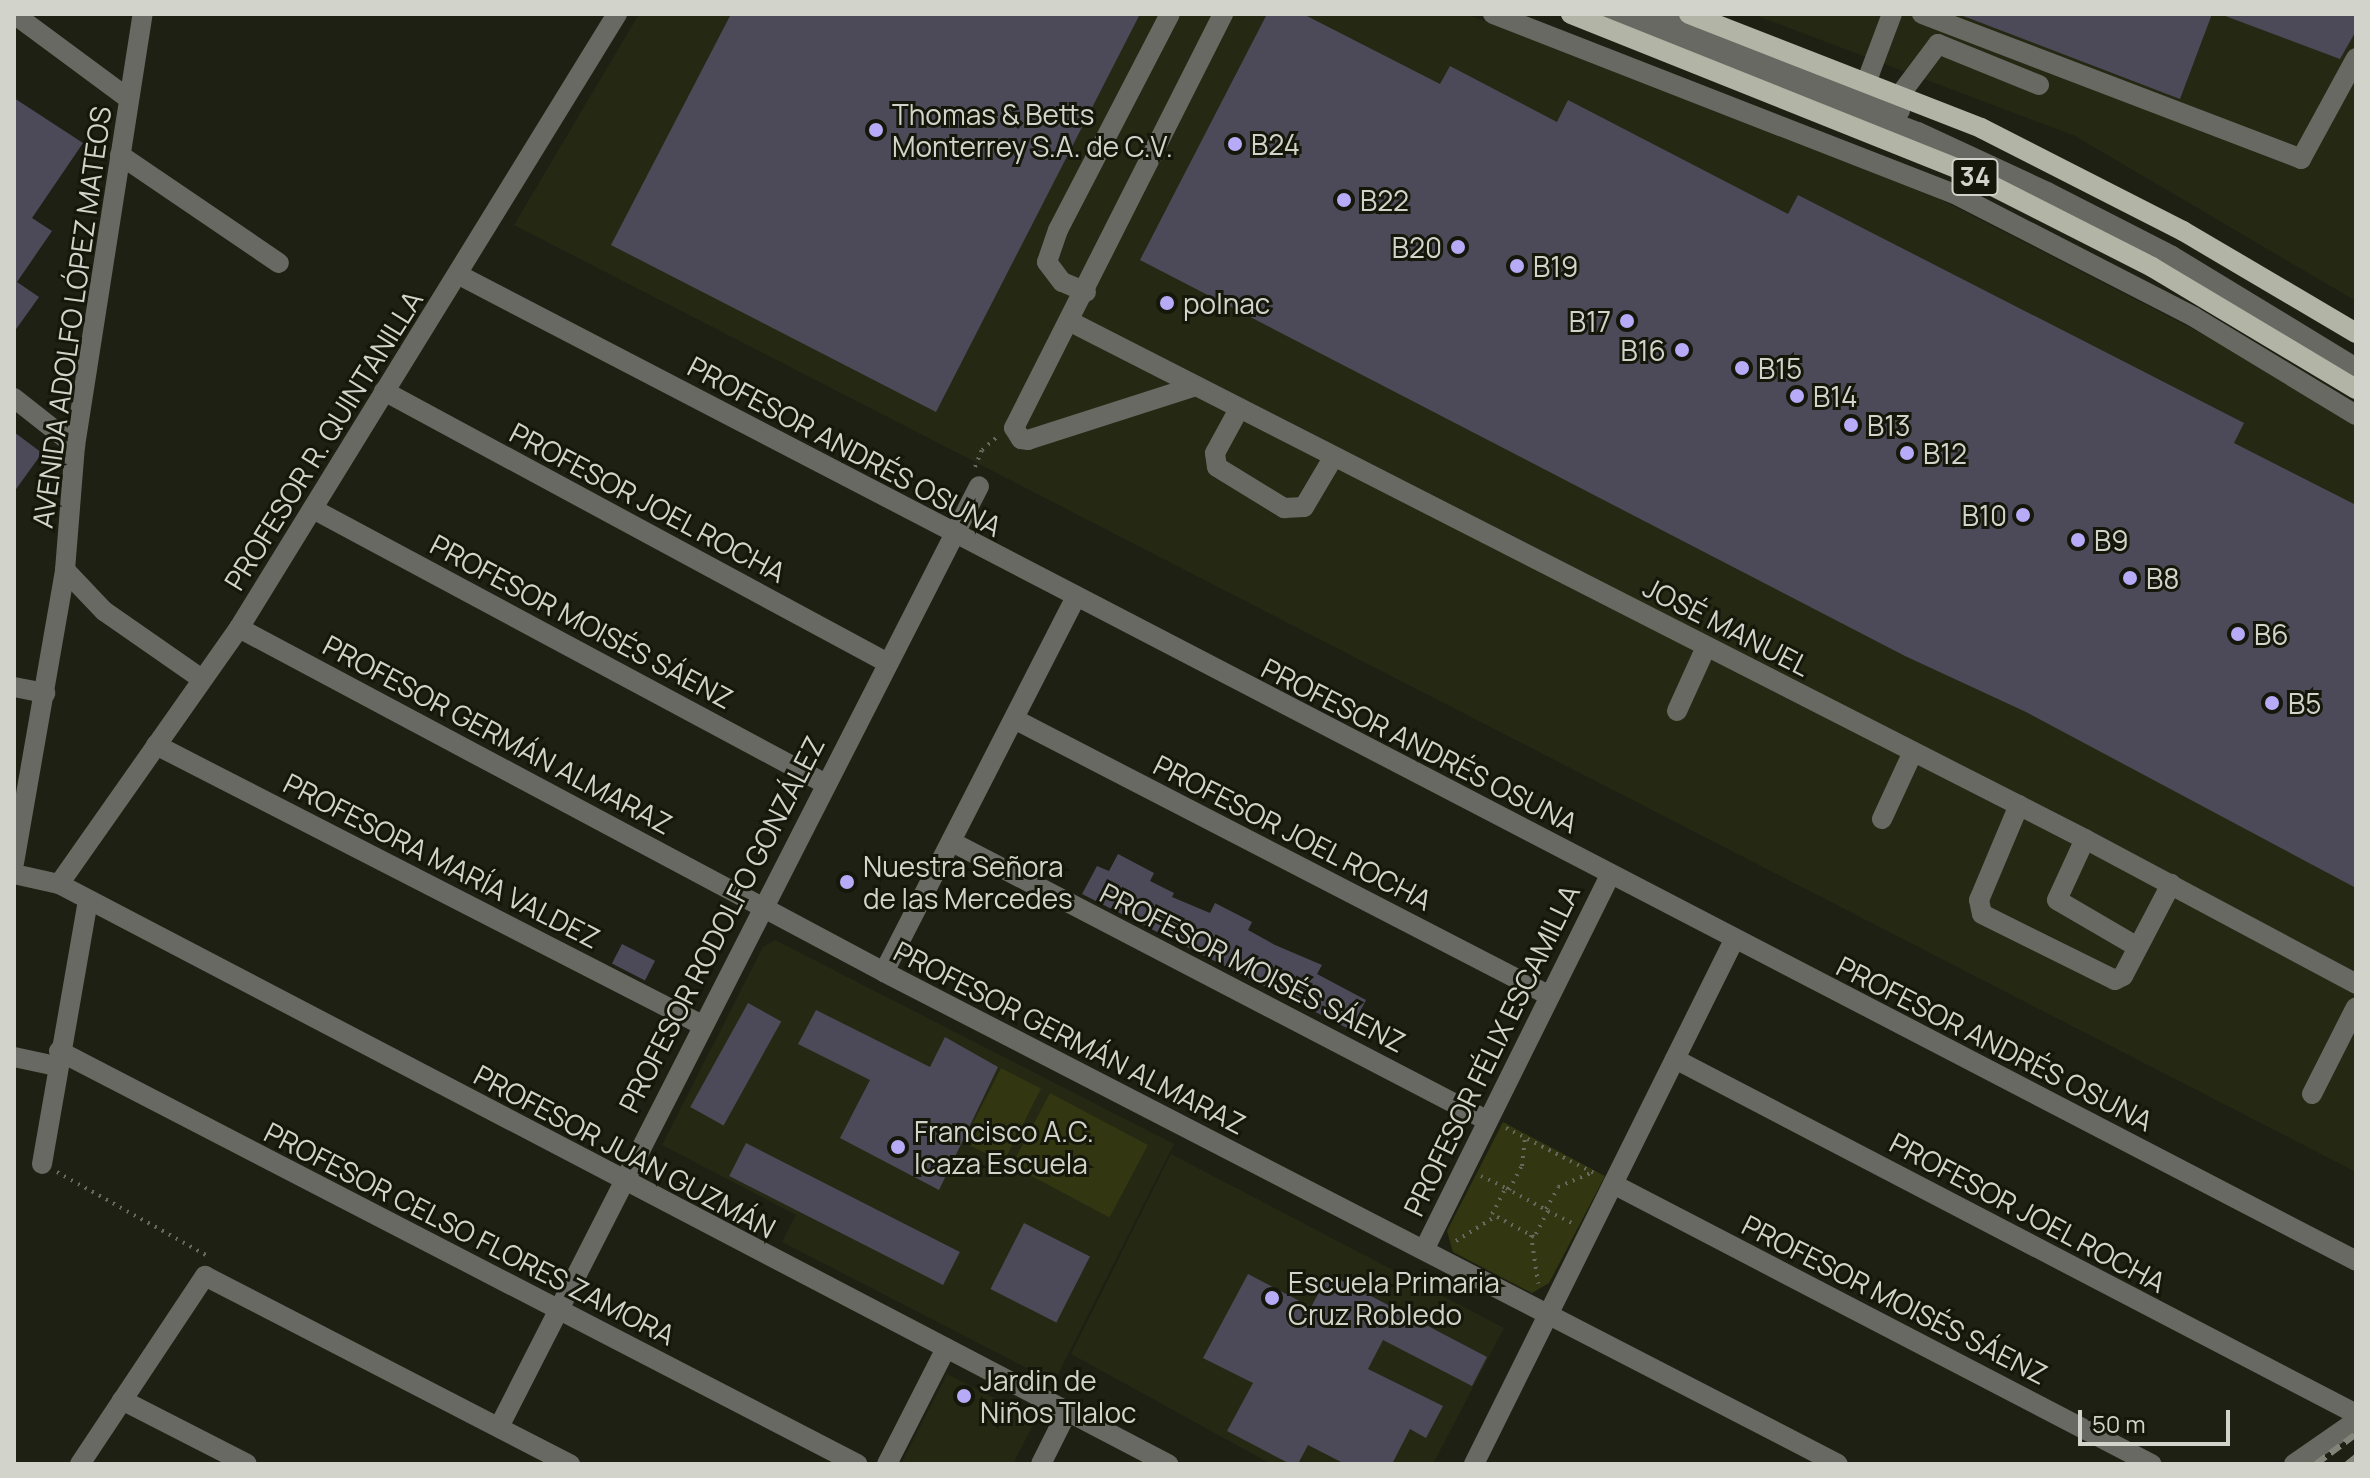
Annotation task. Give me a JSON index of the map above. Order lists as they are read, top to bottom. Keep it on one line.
{"streets":{"main road":["34"],"street":["AVENIDA ADOLFO LÓPEZ MATEOS","PROFESOR R. QUINTANILLA","PROFESOR ANDRÉS OSUNA","PROFESOR JOEL ROCHA","PROFESOR MOISÉS SÁENZ","JOSÉ MANUEL","PROFESOR GERMÁN ALMARAZ","PROFESORA MARÍA VALDEZ","PROFESOR RODOLFO GONZÁLEZ","PROFESOR FÉLIX ESCAMILLA","PROFESOR JUAN GUZMÁN","PROFESOR CELSO FLORES ZAMORA"]},"crossings":[["PROFESOR R. QUINTANILLA","PROFESOR ANDRÉS OSUNA"],["PROFESOR R. QUINTANILLA","PROFESOR JOEL ROCHA"],["PROFESOR R. QUINTANILLA","PROFESOR MOISÉS SÁENZ"],["PROFESOR R. QUINTANILLA","PROFESOR GERMÁN ALMARAZ"],["PROFESOR R. QUINTANILLA","PROFESORA MARÍA VALDEZ"],["PROFESOR R. QUINTANILLA","PROFESOR JUAN GUZMÁN"],["PROFESOR ANDRÉS OSUNA","PROFESOR RODOLFO GONZÁLEZ"],["PROFESOR ANDRÉS OSUNA","PROFESOR FÉLIX ESCAMILLA"],["PROFESOR JOEL ROCHA","PROFESOR RODOLFO GONZÁLEZ"],["PROFESOR JOEL ROCHA","PROFESOR FÉLIX ESCAMILLA"],["PROFESOR MOISÉS SÁENZ","PROFESOR RODOLFO GONZÁLEZ"],["PROFESOR MOISÉS SÁENZ","PROFESOR FÉLIX ESCAMILLA"],["PROFESOR GERMÁN ALMARAZ","PROFESOR RODOLFO GONZÁLEZ"],["PROFESOR GERMÁN ALMARAZ","PROFESOR FÉLIX ESCAMILLA"],["PROFESORA MARÍA VALDEZ","PROFESOR RODOLFO GONZÁLEZ"],["PROFESOR RODOLFO GONZÁLEZ","PROFESOR JUAN GUZMÁN"],["PROFESOR RODOLFO GONZÁLEZ","PROFESOR CELSO FLORES ZAMORA"]],"places":["Thomas & Betts Monterrey S.A. de C.V.","B24","B22","B20","B19","polnac","B17","B16","B15","B14","B13","B12","B10","B9","B8","B6","B5","Nuestra Señora de las Mercedes","Francisco A.C. Icaza Escuela","Escuela Primaria Cruz Robledo","Jardin de Niños Tlaloc"],"scale_bar":"50 m"}
